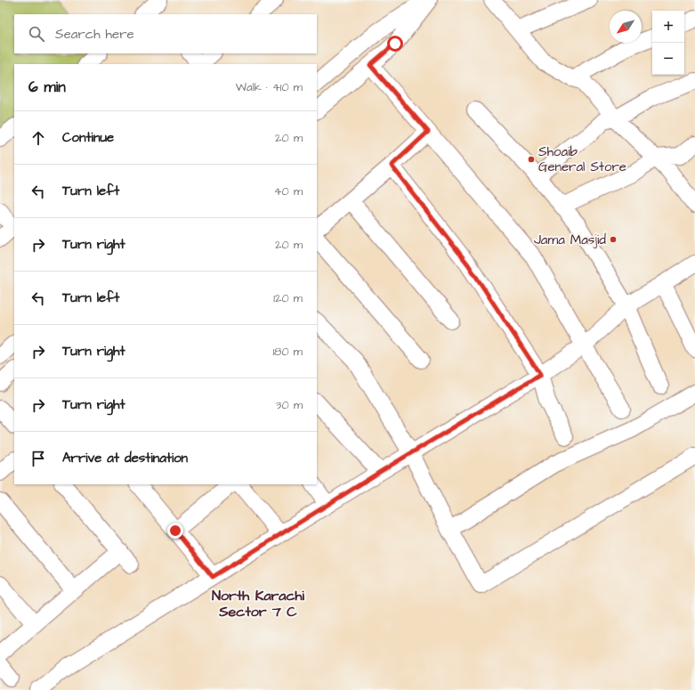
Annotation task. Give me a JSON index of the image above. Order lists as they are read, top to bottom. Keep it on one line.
{"districts":["North Karachi Sector 7 C"],"places":["Shoaib General Store","Jama Masjid"],"north":"bottom left","page":{"map_buttons":["+","−"],"search":"Search here","heading":["6 min","Walk · 410 m"],"list":[["Continue","20 m"],["Turn left","40 m"],["Turn right","20 m"],["Turn left","120 m"],["Turn right","180 m"],["Turn right","30 m"],"Arrive at destination"]}}
